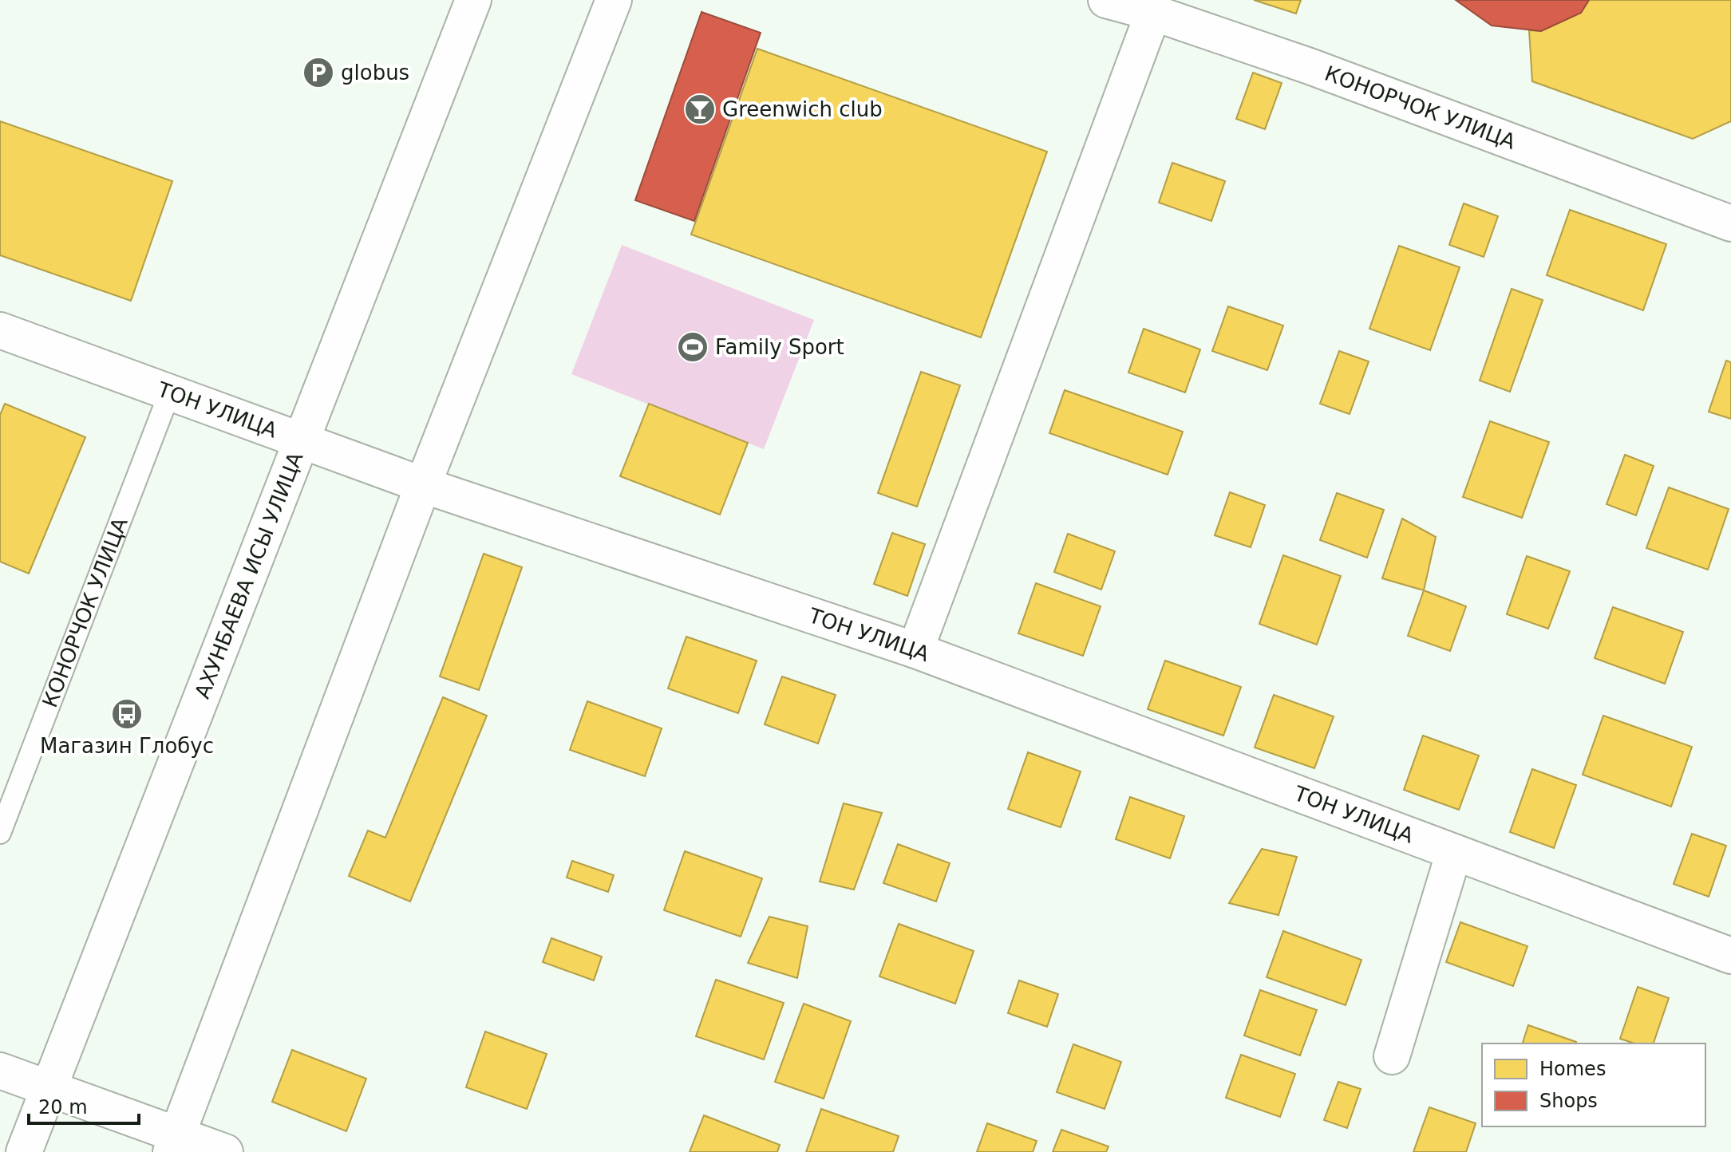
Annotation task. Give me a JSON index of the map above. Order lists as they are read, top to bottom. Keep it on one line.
{"streets":{"street":["КОНОРЧОК УЛИЦА","ТОН УЛИЦА","АХУНБАЕВА ИСЫ УЛИЦА"]},"crossings":[["КОНОРЧОК УЛИЦА","ТОН УЛИЦА"],["ТОН УЛИЦА","АХУНБАЕВА ИСЫ УЛИЦА"]],"places":{"parking":["globus"],"bar":["Greenwich club"],"sports":["Family Sport"],"bus stop":["Магазин Глобус"]},"legend":["Homes","Shops"],"scale_bar":"20 m"}
